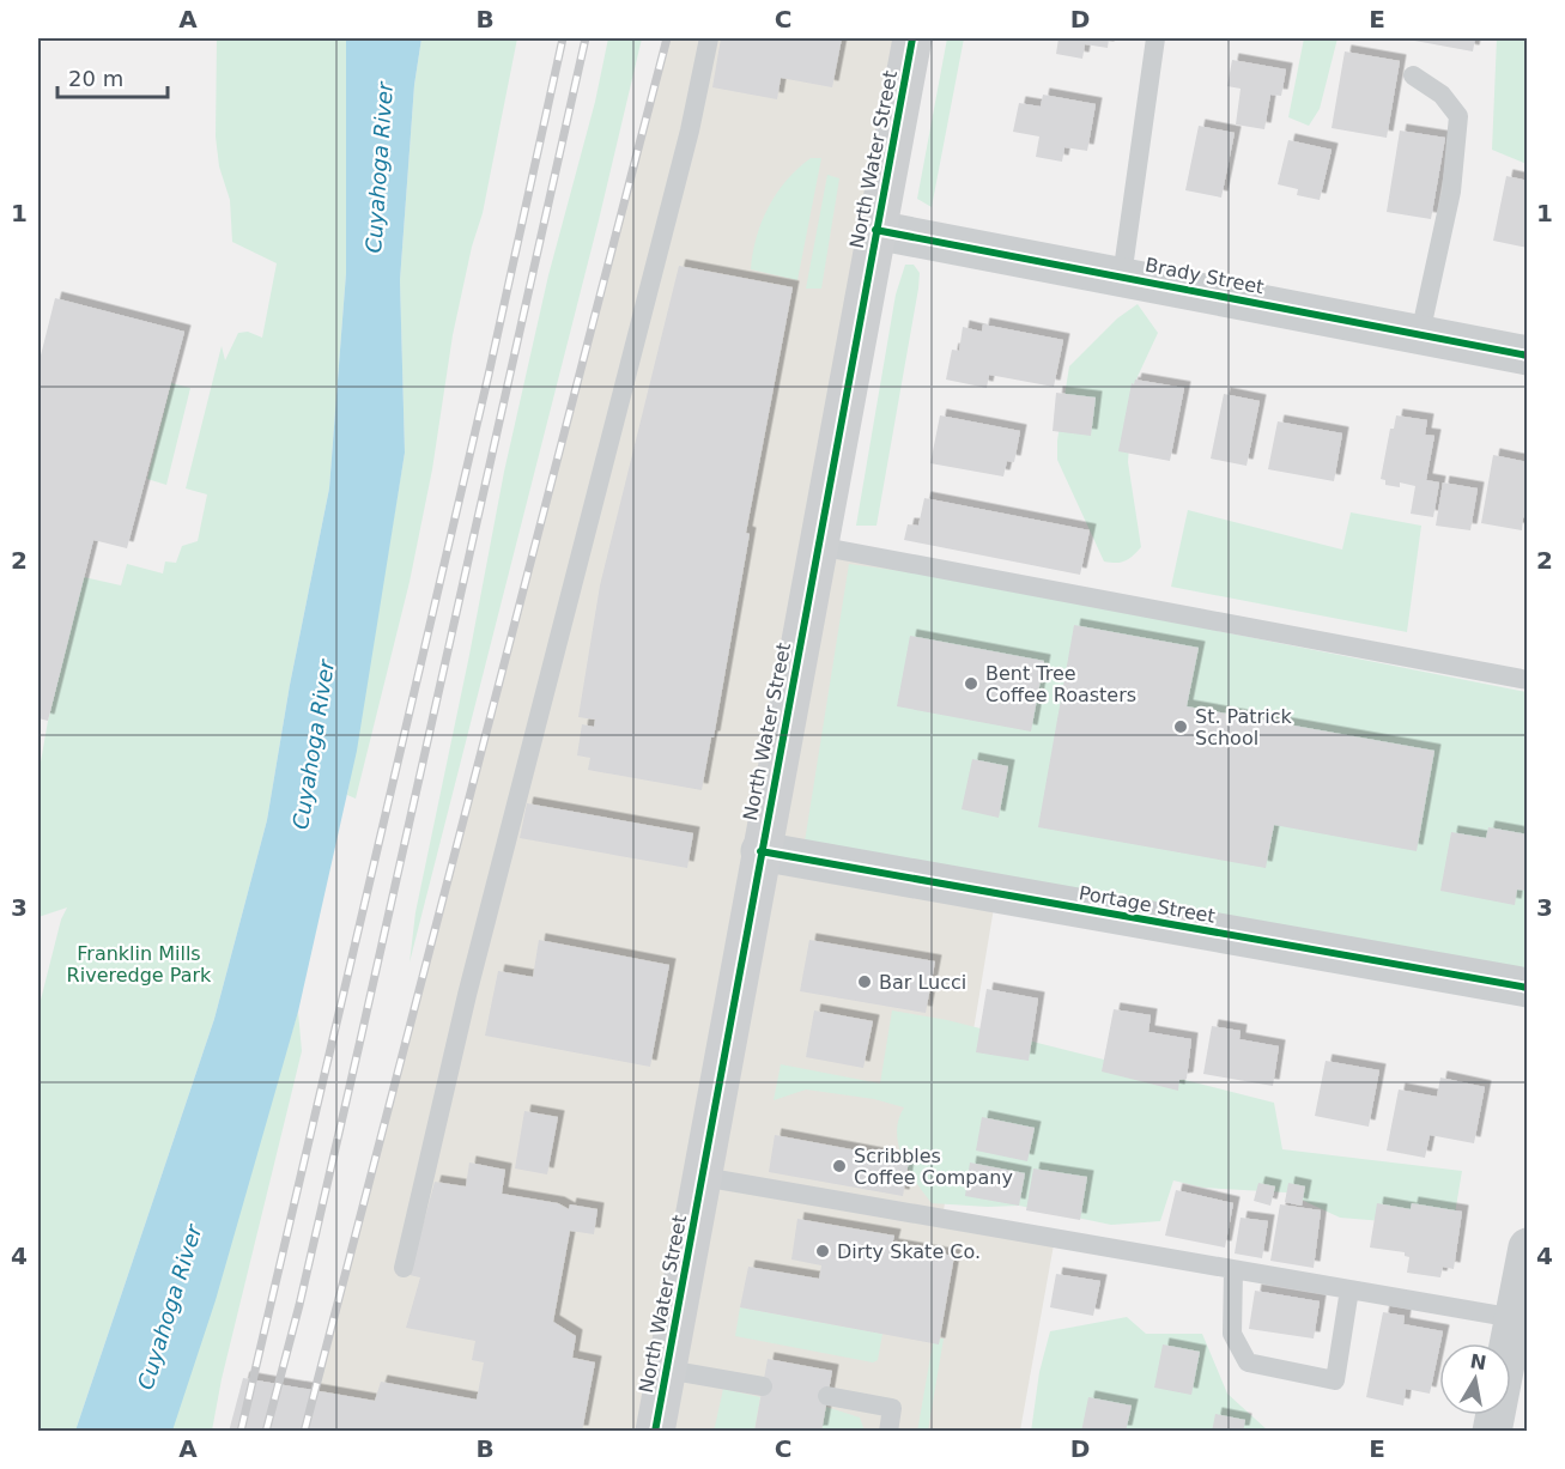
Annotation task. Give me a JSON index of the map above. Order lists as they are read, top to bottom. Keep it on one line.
{"streets":{"main road":["North Water Street"],"street":["Brady Street","Portage Street"]},"crossings":[["North Water Street","Brady Street"],["North Water Street","Portage Street"]],"water":["Cuyahoga River"],"parks":["Franklin Mills Riveredge Park"],"places":["Bent Tree Coffee Roasters","St. Patrick School","Bar Lucci","Scribbles Coffee Company","Dirty Skate Co."],"scale_bar":"20 m","north":"top","grid":{"columns":["A","B","C","D","E"],"rows":["1","2","3","4"]}}
